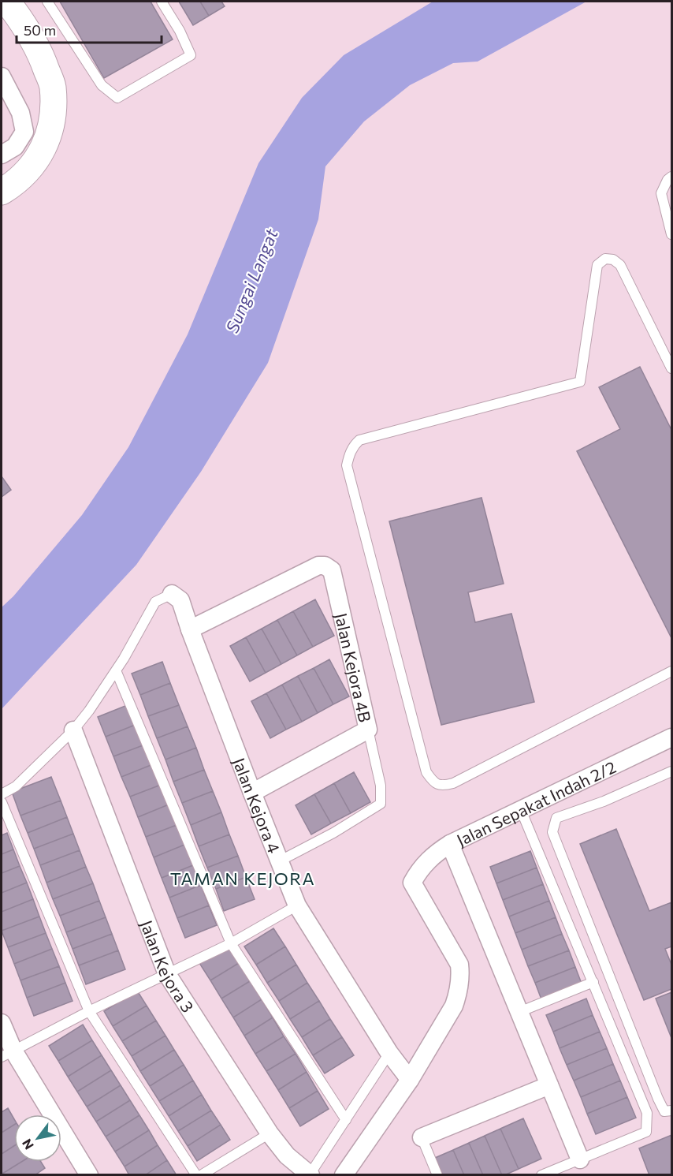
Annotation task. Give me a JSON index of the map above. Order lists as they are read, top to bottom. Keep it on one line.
{"streets":{"street":["Jalan Kejora 4B","Jalan Sepakat Indah 2/2","Jalan Kejora 4","Jalan Kejora 3"]},"crossings":[["Jalan Kejora 4B","Jalan Kejora 4"],["Jalan Sepakat Indah 2/2","Jalan Kejora 4"]],"districts":["TAMAN KEJORA"],"water":["Sungai Langat"],"scale_bar":"50 m","north":"bottom left"}
